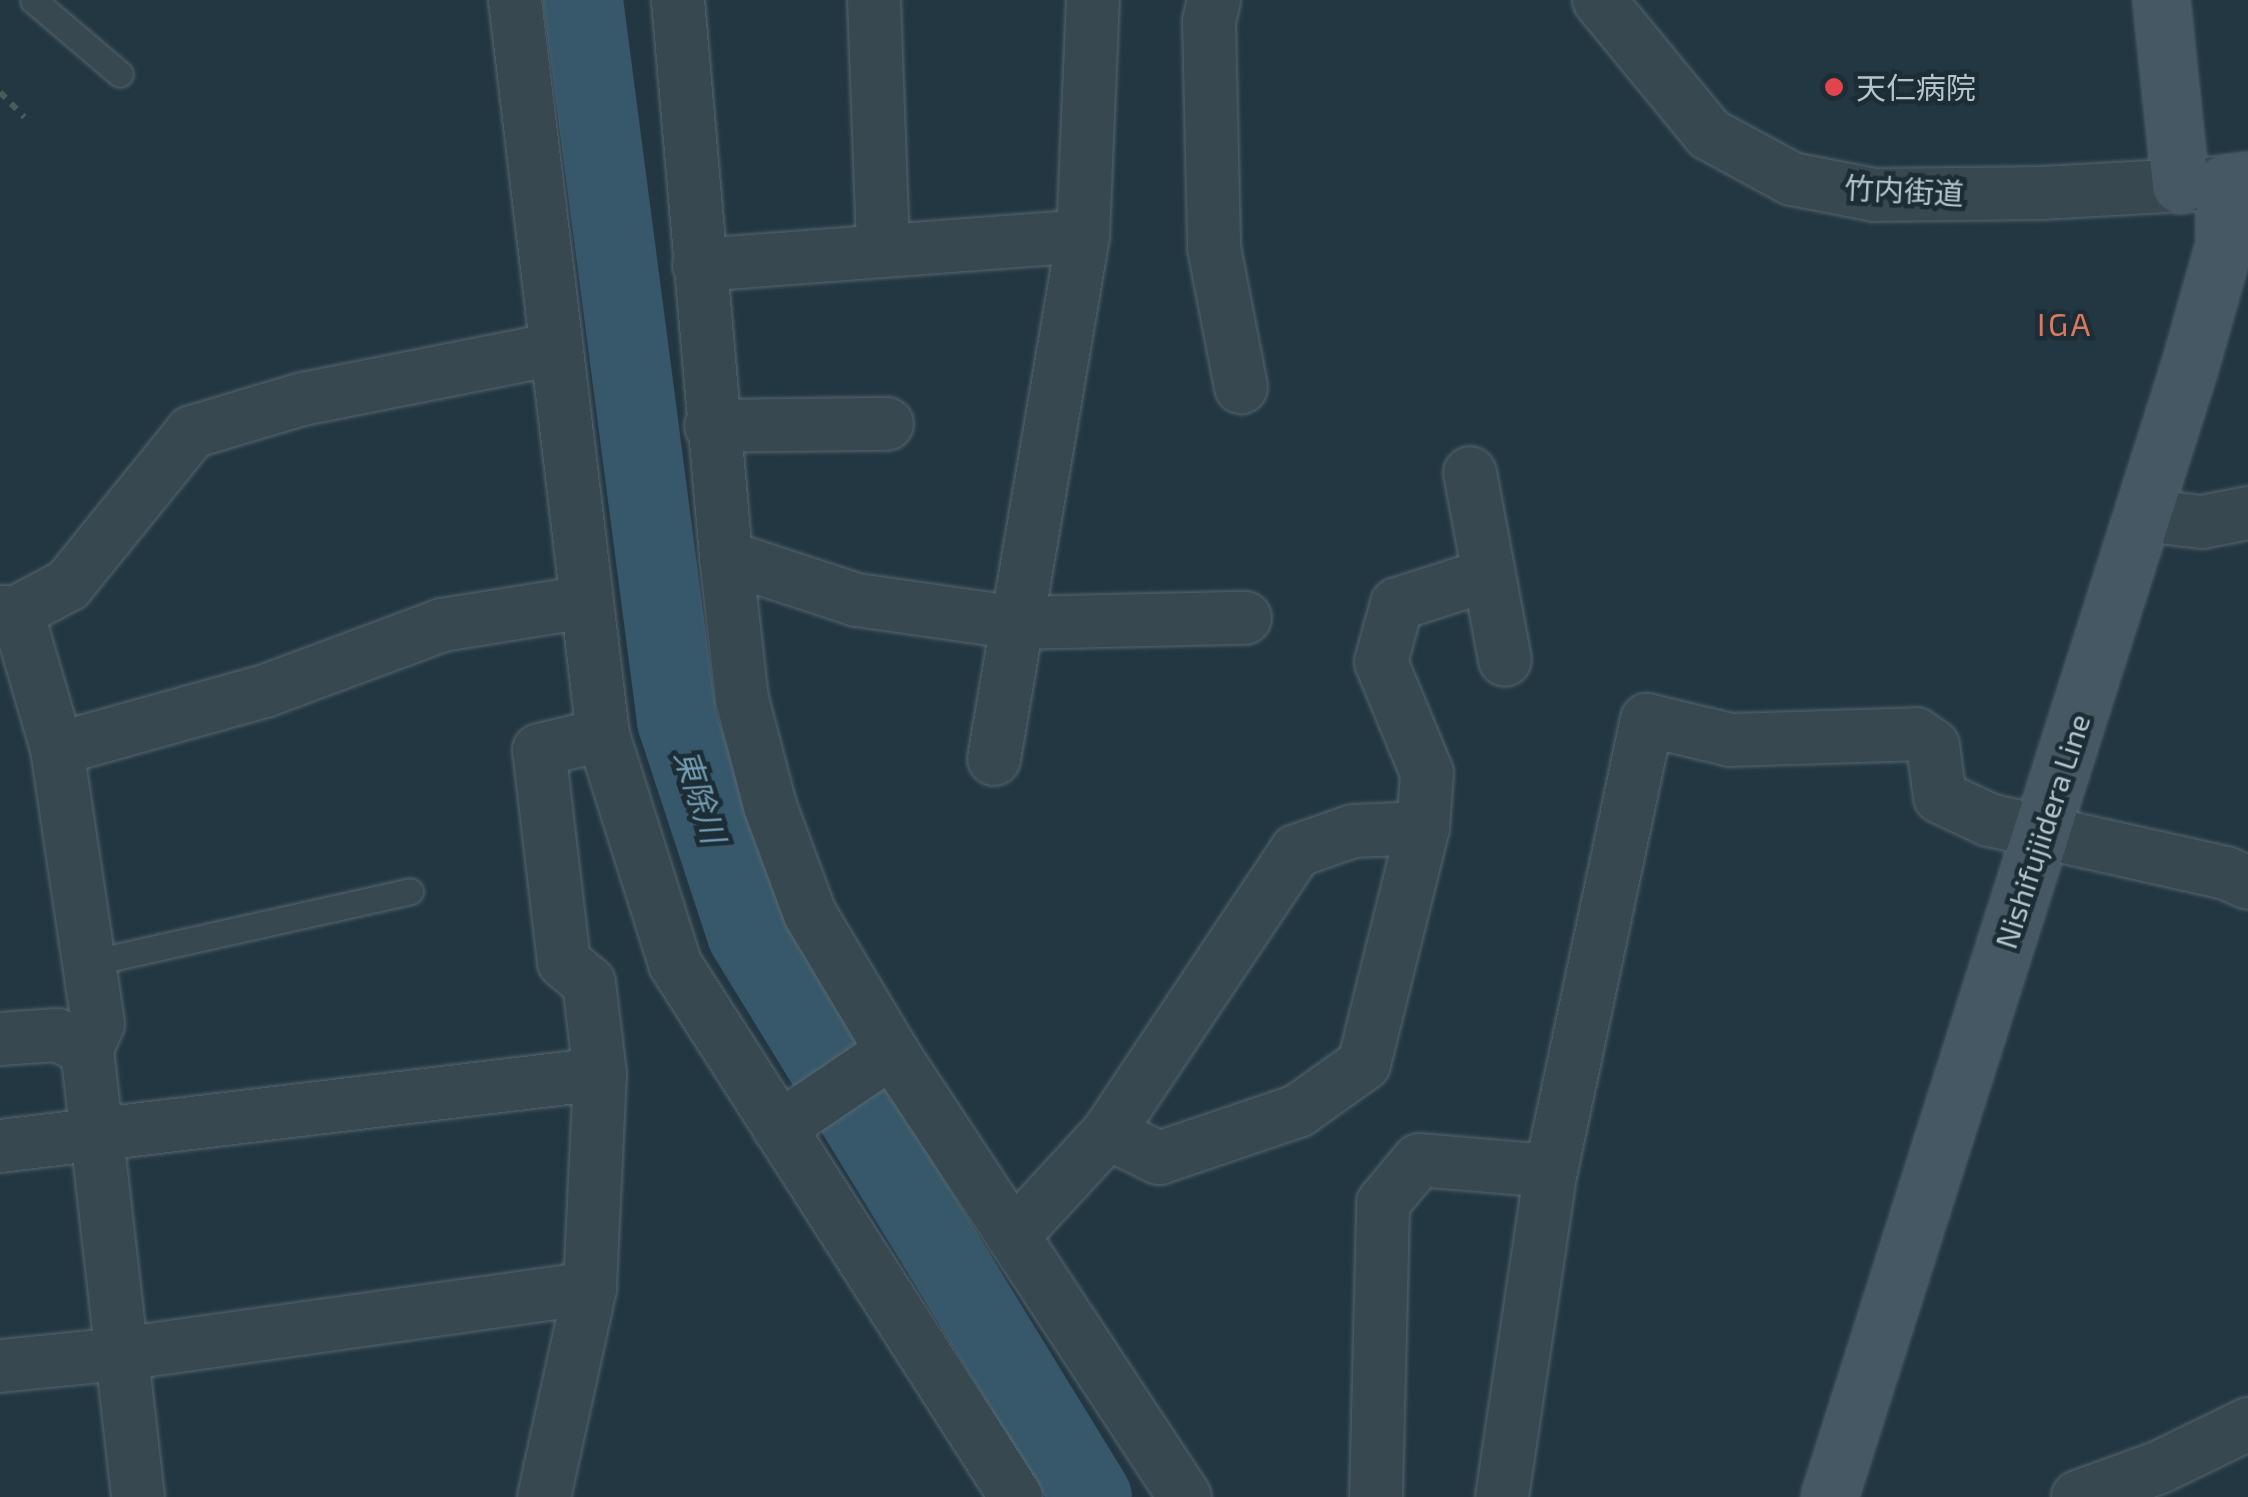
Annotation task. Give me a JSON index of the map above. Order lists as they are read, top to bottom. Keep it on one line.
{"streets":{"main road":["Nishifujiidera Line"],"street":["竹内街道"]},"crossings":[["竹内街道","Nishifujiidera Line"]],"districts":["IGA"],"water":["東除川"],"places":["天仁病院"]}
